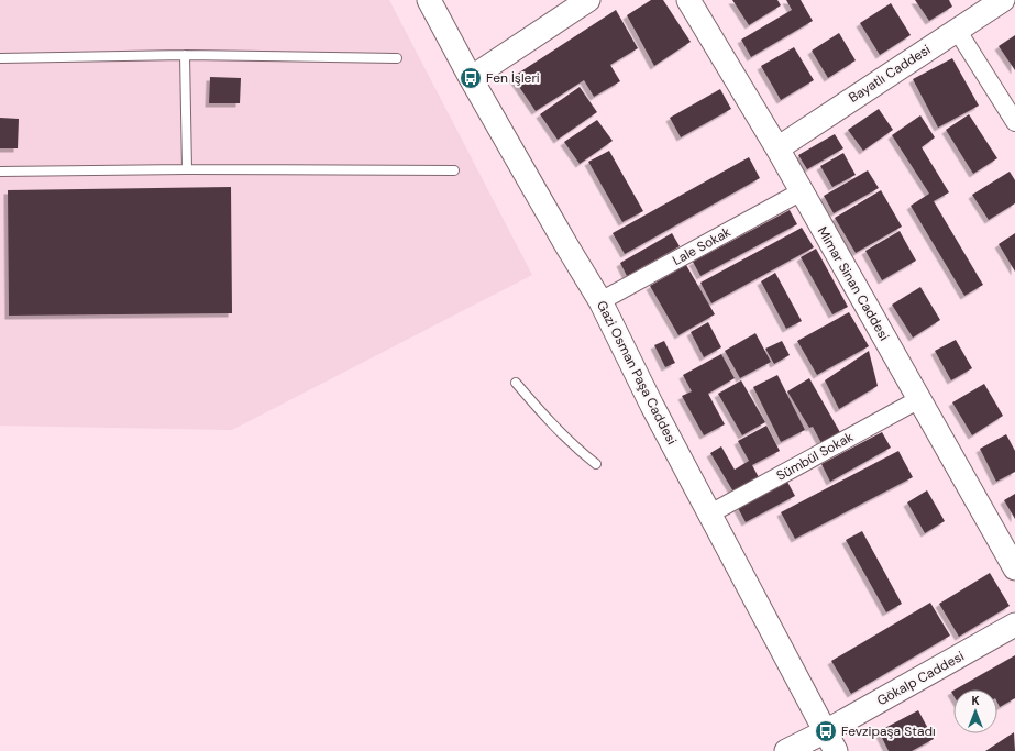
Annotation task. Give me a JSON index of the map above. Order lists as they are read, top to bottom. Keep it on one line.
{"streets":{"street":["Bayatlı Caddesi","Lale Sokak","Mimar Sinan Caddesi","Gazi Osman Paşa Caddesi","Sümbül Sokak","Gökalp Caddesi"]},"crossings":[["Bayatlı Caddesi","Mimar Sinan Caddesi"],["Lale Sokak","Mimar Sinan Caddesi"],["Lale Sokak","Gazi Osman Paşa Caddesi"],["Mimar Sinan Caddesi","Sümbül Sokak"],["Gazi Osman Paşa Caddesi","Sümbül Sokak"],["Gazi Osman Paşa Caddesi","Gökalp Caddesi"]],"places":{"bus stop":["Fen İşleri","Fevzipaşa Stadı"]},"north":"top"}
